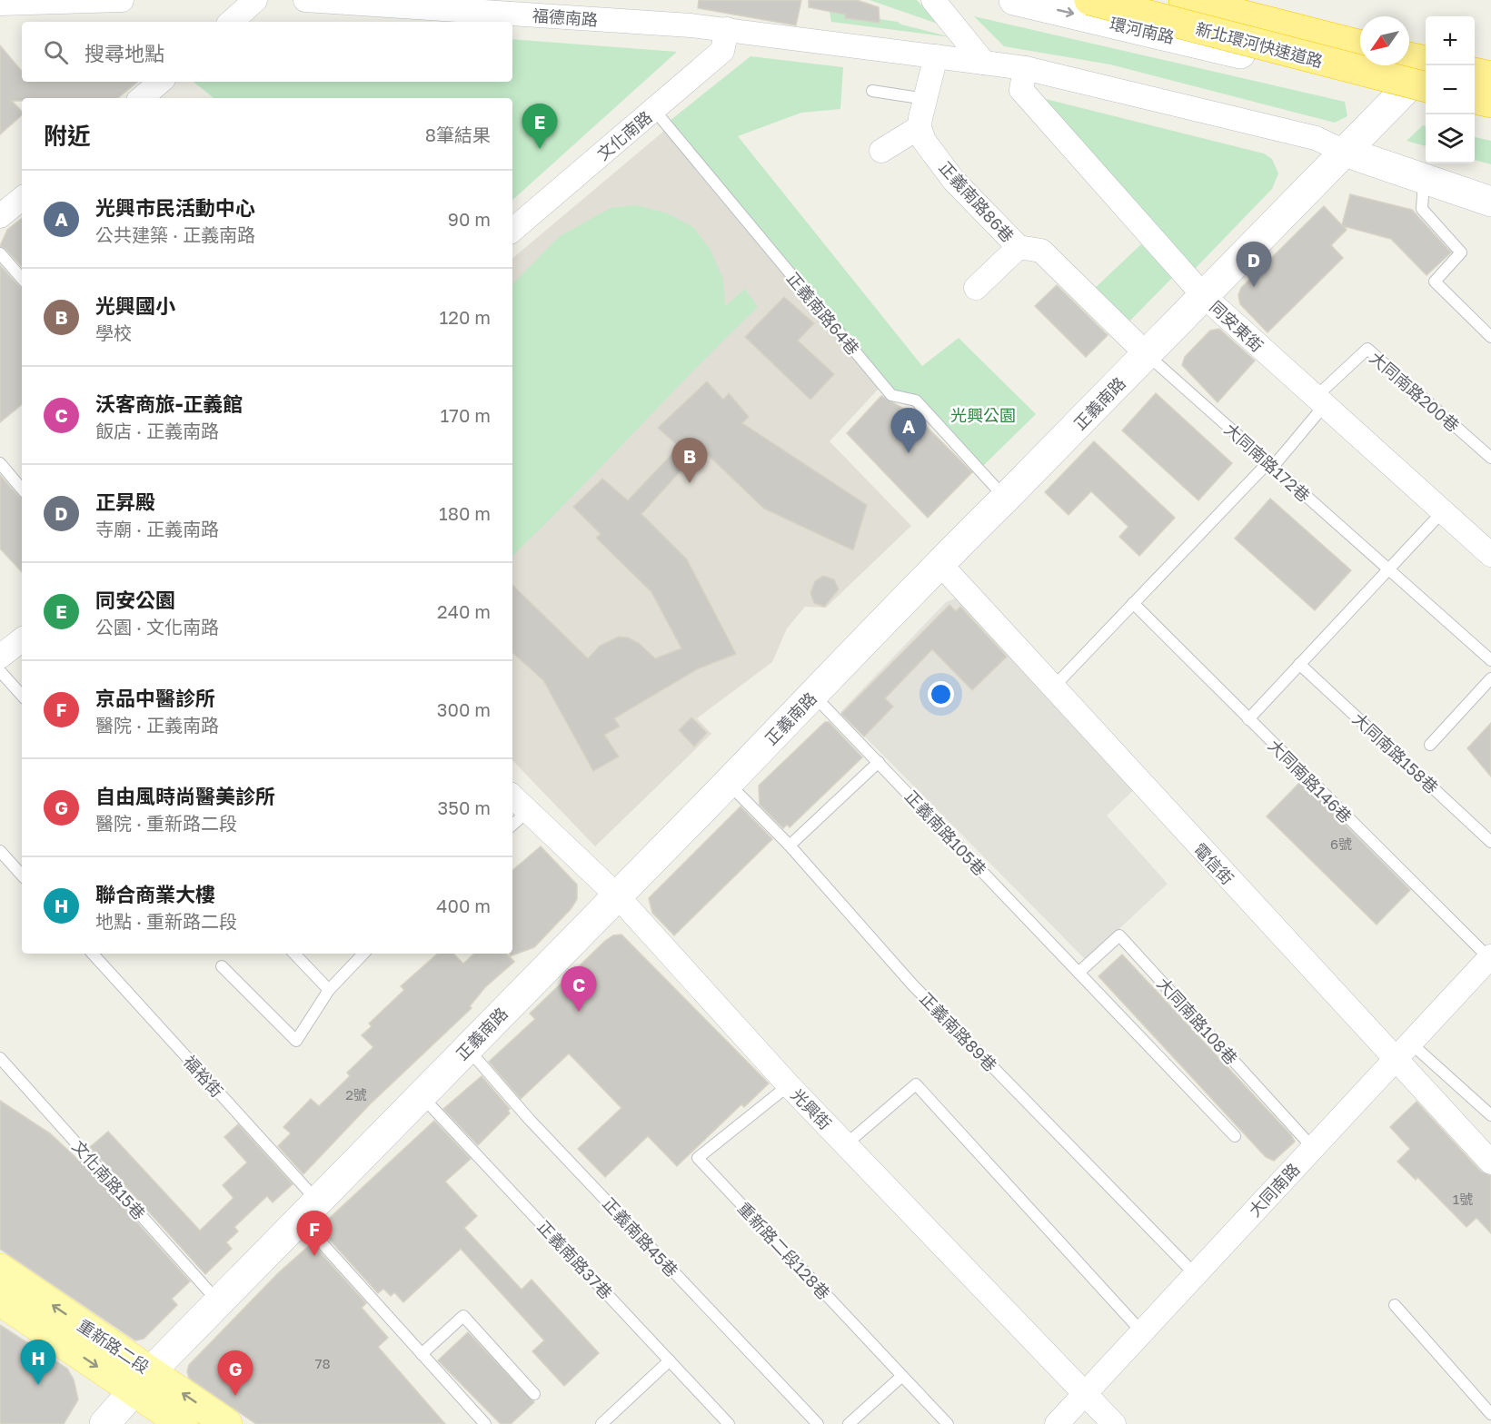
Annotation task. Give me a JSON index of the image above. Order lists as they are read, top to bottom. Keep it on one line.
{"streets":{"highway":["新北環河快速道路"],"main road":["重新路二段"],"street":["福德南路","環河南路","文化南路","正義南路86巷","同安東街","正義南路","電信街","光興街","大同南路"],"lane":["正義南路64巷","大同南路200巷","大同南路172巷","大同南路158巷","大同南路146巷","正義南路105巷","大同南路108巷","正義南路89巷","福裕街","文化南路15巷","正義南路45巷","重新路二段128巷","正義南路37巷"]},"crossings":[["福德南路","文化南路"],["福德南路","同安東街"],["福德南路","正義南路"],["環河南路","新北環河快速道路"],["環河南路","正義南路"],["新北環河快速道路","正義南路"],["文化南路","正義南路64巷"],["正義南路86巷","正義南路"],["正義南路86巷","大同南路172巷"],["正義南路64巷","正義南路"],["同安東街","大同南路200巷"],["同安東街","正義南路"],["正義南路","大同南路172巷"],["正義南路","正義南路105巷"],["正義南路","電信街"],["正義南路","正義南路89巷"],["正義南路","福裕街"],["正義南路","光興街"],["正義南路","文化南路15巷"],["正義南路","正義南路45巷"],["正義南路","正義南路37巷"],["正義南路","重新路二段"],["大同南路146巷","大同南路"],["正義南路105巷","大同南路108巷"],["電信街","大同南路"],["大同南路108巷","大同南路"],["正義南路89巷","大同南路"],["光興街","大同南路"],["光興街","重新路二段128巷"]],"parks":["光興公園"],"house_numbers":["6號","2號","1號","78"],"north":"bottom left","page":{"map_buttons":["+","−"],"search":"搜尋地點","heading":["附近","8筆結果"],"pins":["E","D","A","B","C","F","H","G"],"list":[{"mark":"A","name":"光興市民活動中心","note":"公共建築 · 正義南路","value":"90 m"},{"mark":"B","name":"光興國小","note":"學校","value":"120 m"},{"mark":"C","name":"沃客商旅-正義館","note":"飯店 · 正義南路","value":"170 m"},{"mark":"D","name":"正昇殿","note":"寺廟 · 正義南路","value":"180 m"},{"mark":"E","name":"同安公園","note":"公園 · 文化南路","value":"240 m"},{"mark":"F","name":"京品中醫診所","note":"醫院 · 正義南路","value":"300 m"},{"mark":"G","name":"自由風時尚醫美診所","note":"醫院 · 重新路二段","value":"350 m"},{"mark":"H","name":"聯合商業大樓","note":"地點 · 重新路二段","value":"400 m"}]}}
